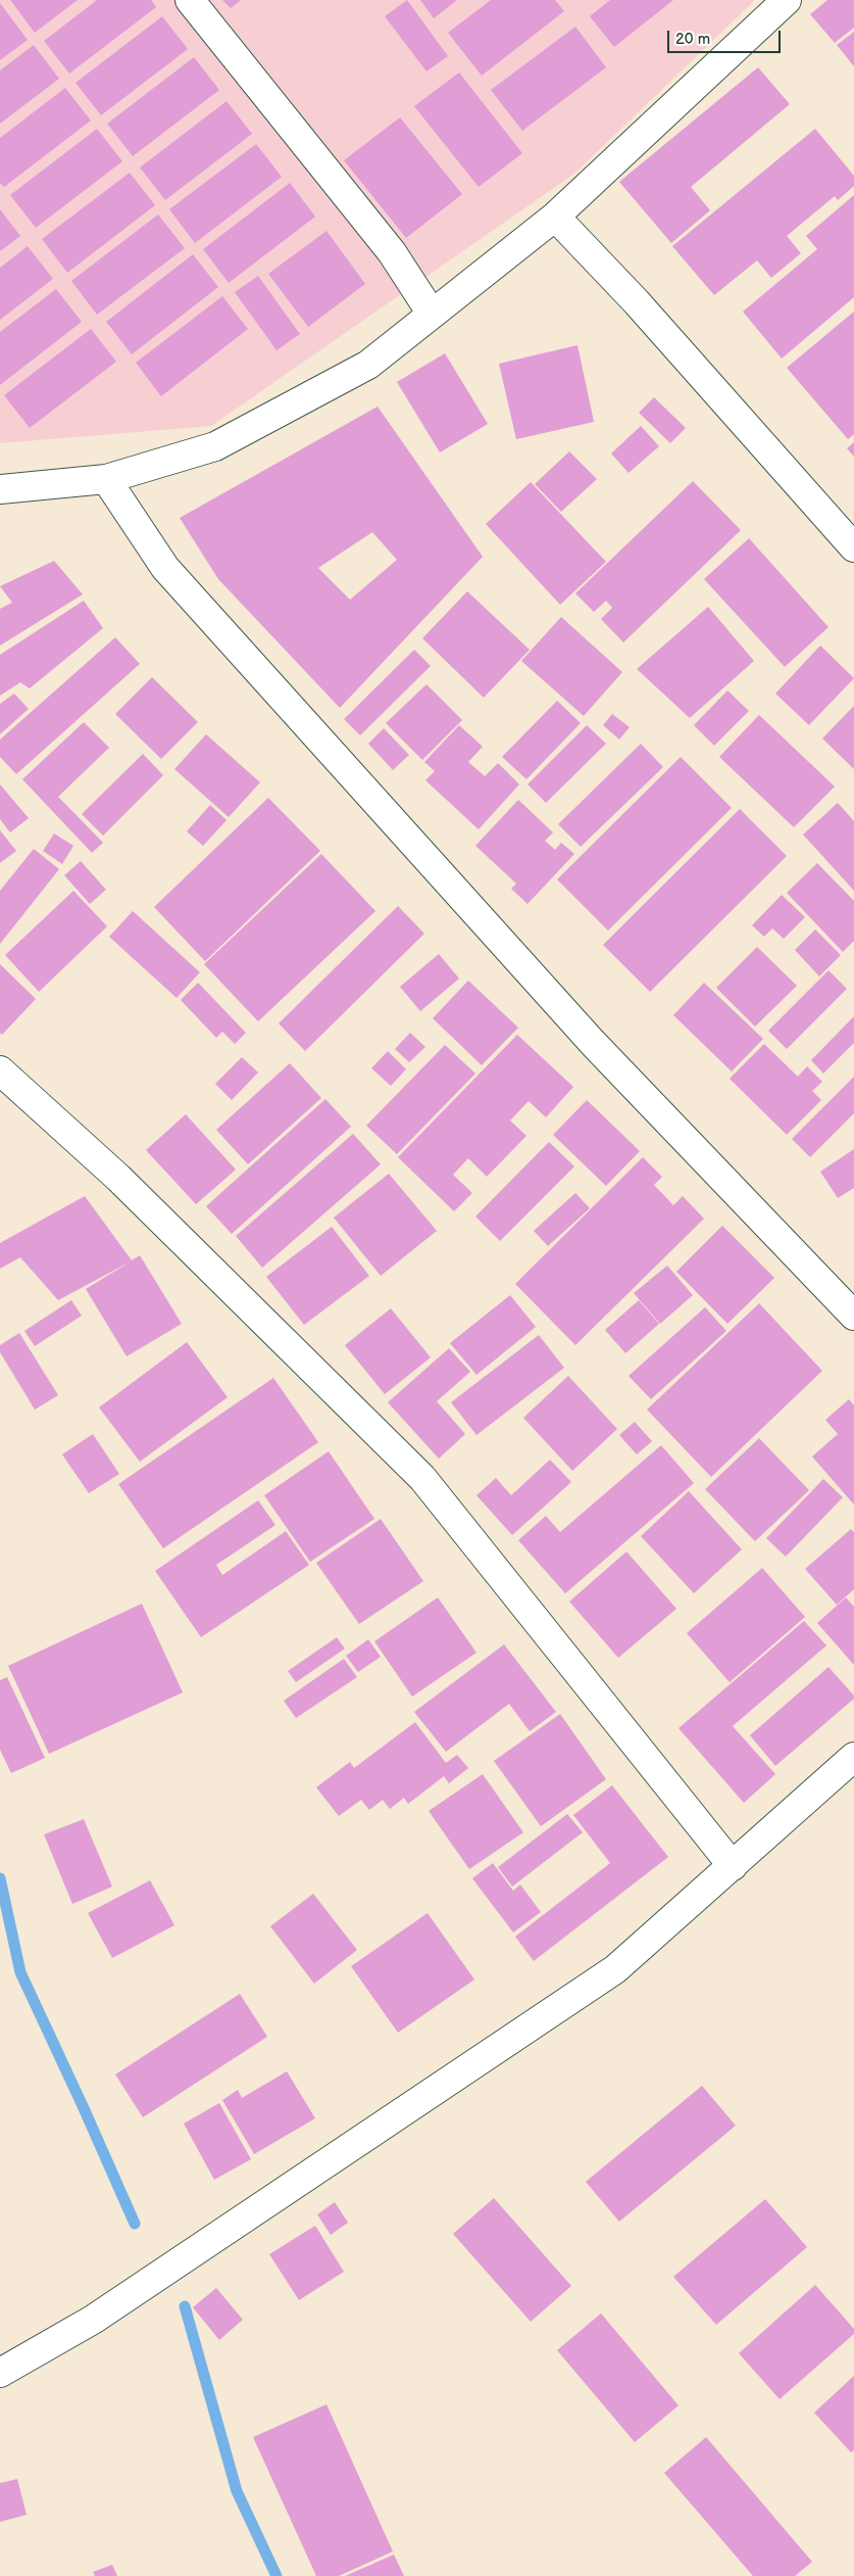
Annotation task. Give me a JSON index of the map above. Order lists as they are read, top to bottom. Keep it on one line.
{"scale_bar":"20 m"}
